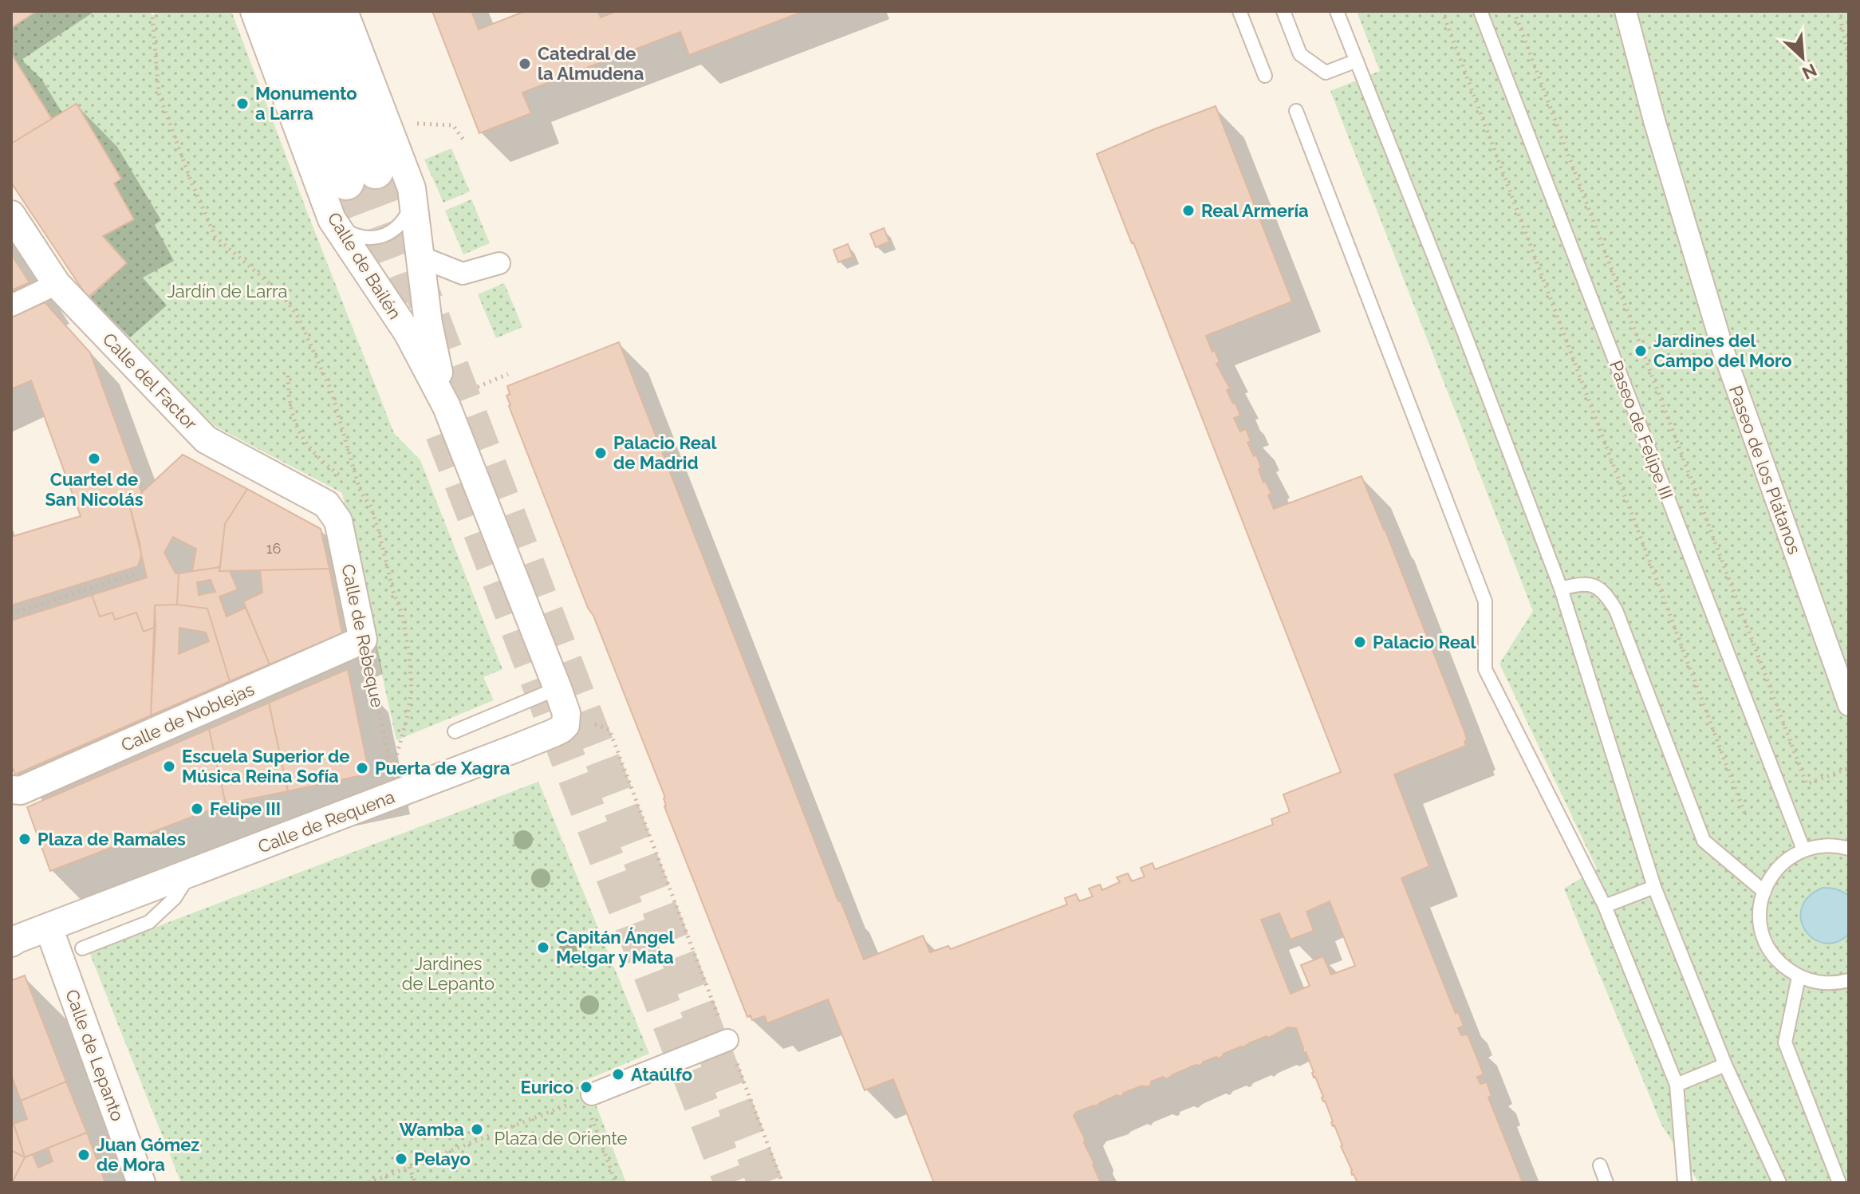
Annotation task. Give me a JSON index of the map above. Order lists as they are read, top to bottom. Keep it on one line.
{"streets":{"street":["Calle de Bailén","Calle del Factor","Paseo de los Plátanos","Calle de Rebeque","Calle de Noblejas","Calle de Requena","Calle de Lepanto"],"lane":["Paseo de Felipe III"]},"crossings":[["Calle de Bailén","Calle de Requena"],["Calle del Factor","Calle de Rebeque"],["Calle de Rebeque","Calle de Noblejas"],["Calle de Requena","Calle de Lepanto"]],"parks":["Jardín de Larra","Jardines de Lepanto","Plaza de Oriente"],"places":["Catedral de la Almudena","Monumento a Larra","Real Armería","Jardines del Campo del Moro","Palacio Real de Madrid","Cuartel de San Nicolás","Palacio Real","Escuela Superior de Música Reina Sofía","Puerta de Xagra","Felipe III","Plaza de Ramales","Capitán Ángel Melgar y Mata","Ataúlfo","Eurico","Wamba","Juan Gómez de Mora","Pelayo"],"house_numbers":["16"],"north":"bottom right"}
